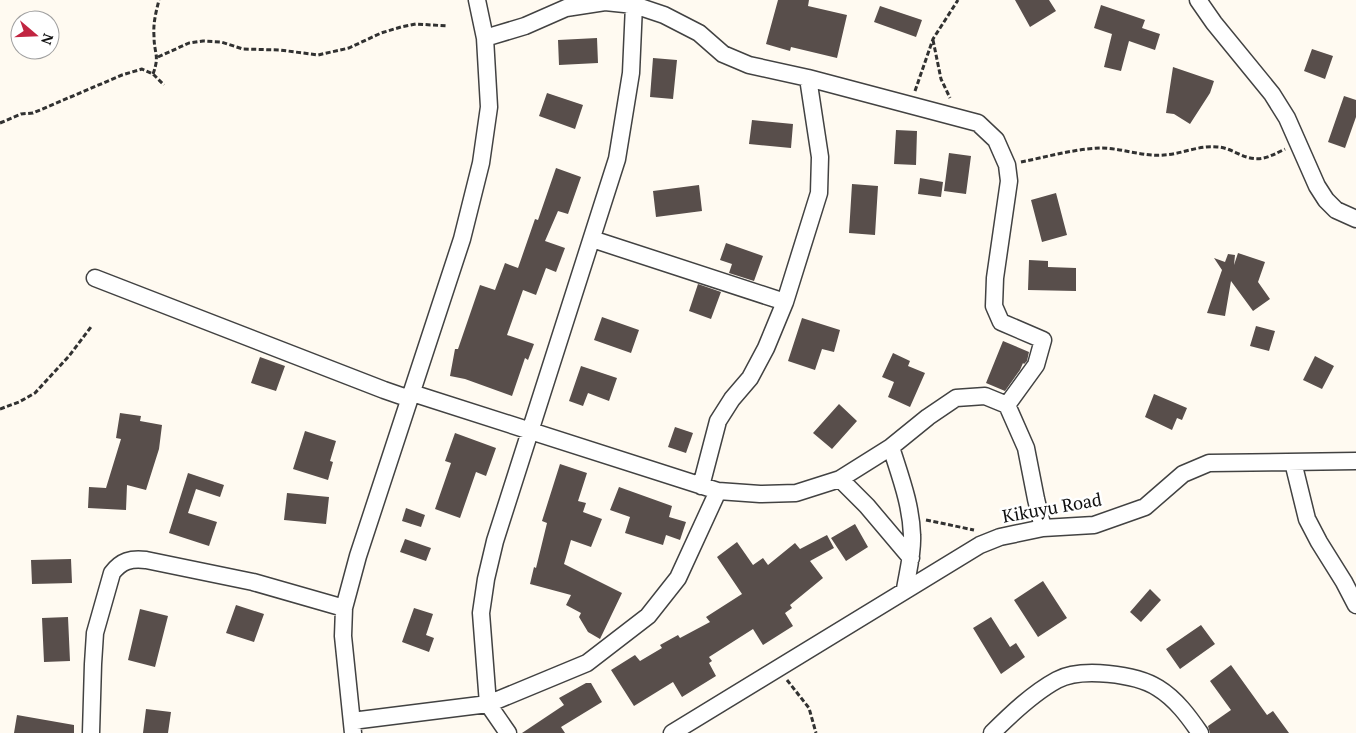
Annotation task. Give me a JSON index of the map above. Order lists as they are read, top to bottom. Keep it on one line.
{"streets":{"street":["Kikuyu Road"]},"north":"right"}
